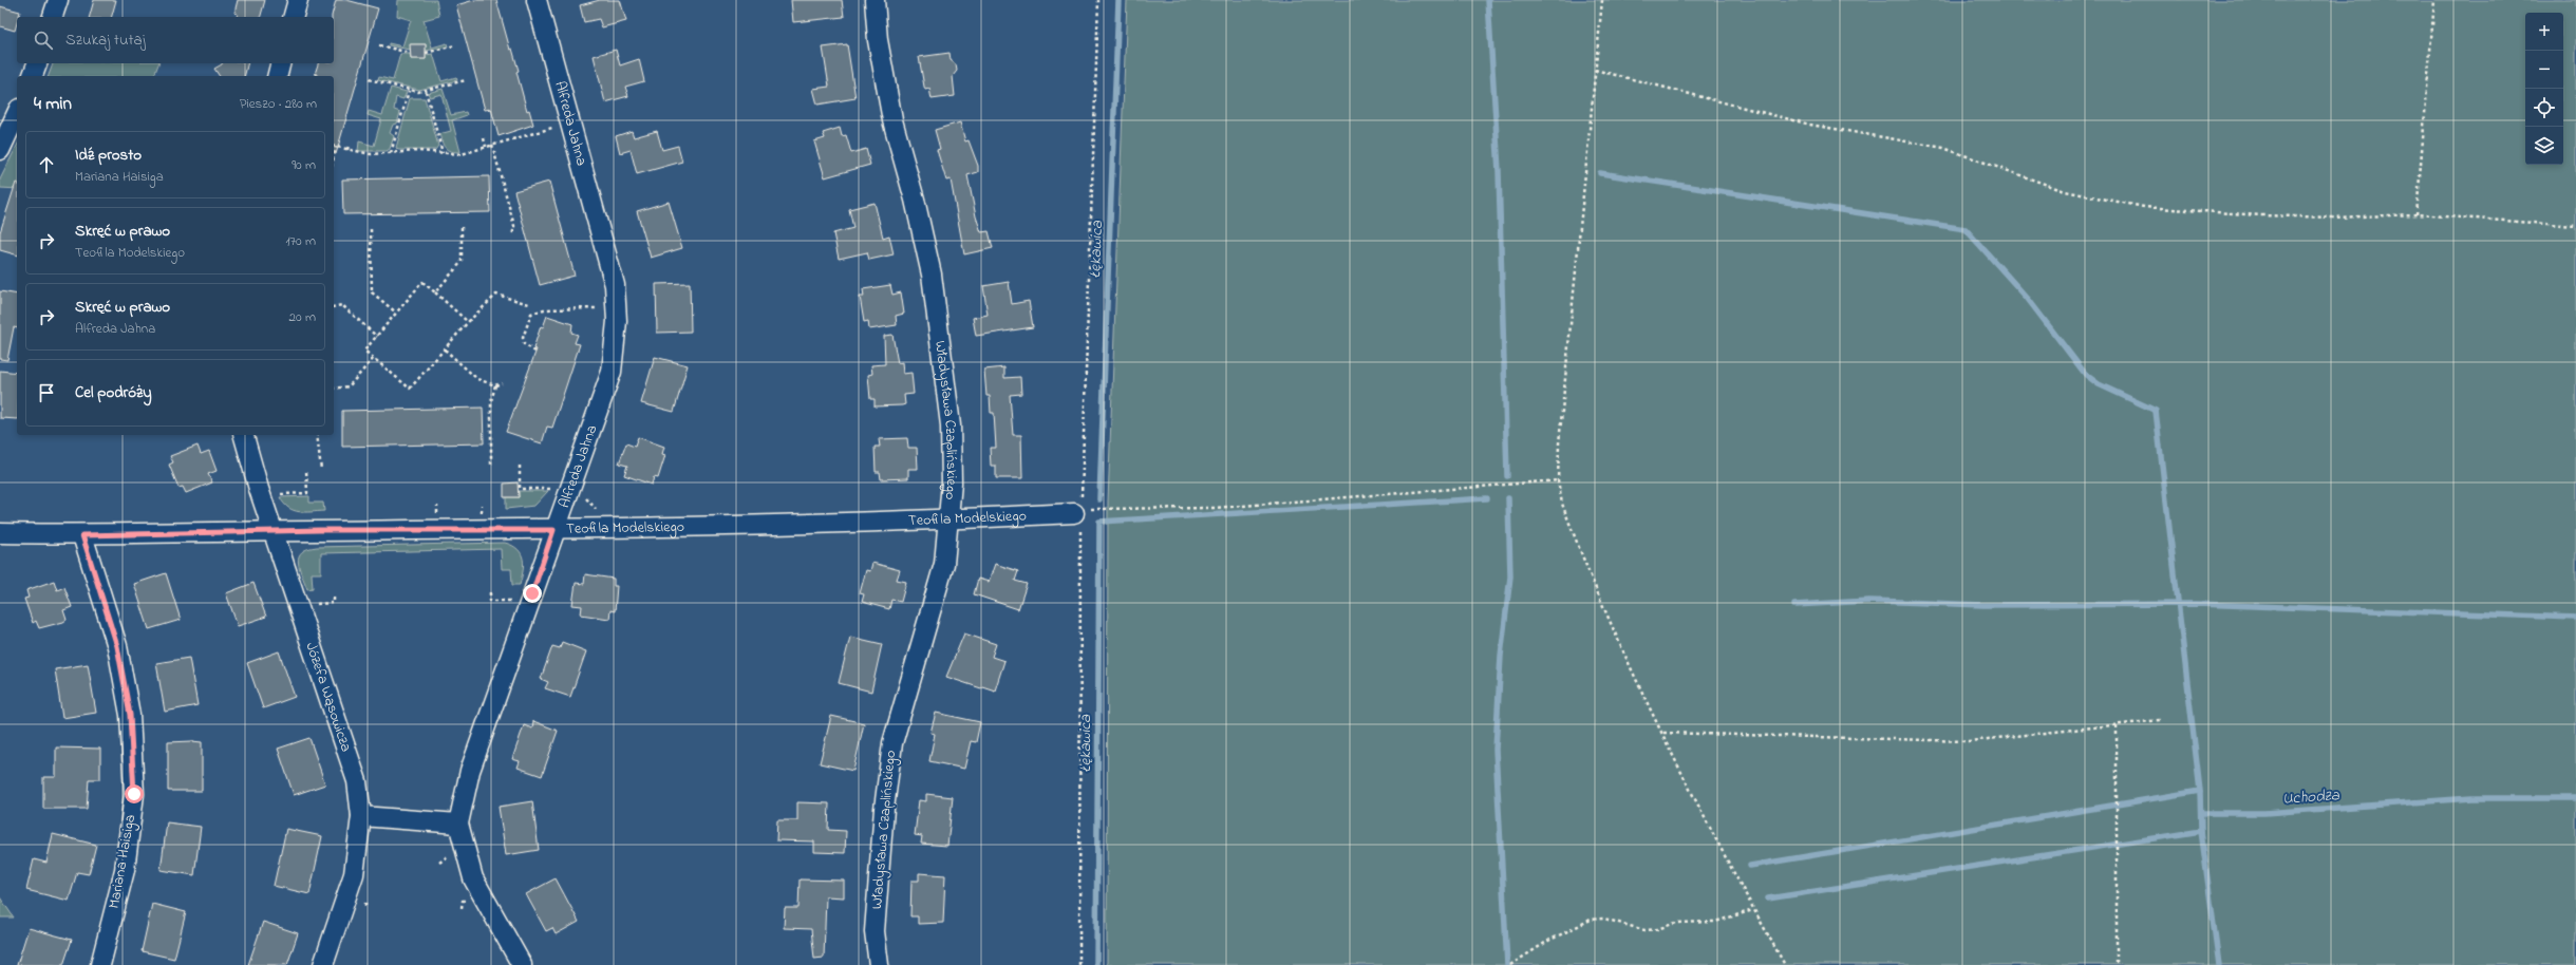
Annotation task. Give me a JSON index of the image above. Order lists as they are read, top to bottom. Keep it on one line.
{"streets":{"street":["Alfreda Jahna","Władysława Czaplińskiego","Teofila Modelskiego","Józefa Wąsowicza","Mariana Haisiga"]},"crossings":[["Alfreda Jahna","Teofila Modelskiego"],["Władysława Czaplińskiego","Teofila Modelskiego"],["Teofila Modelskiego","Józefa Wąsowicza"],["Teofila Modelskiego","Mariana Haisiga"]],"water":["Łękawica","Uchodza"],"page":{"map_buttons":["+","−"],"search":"Szukaj tutaj","heading":["4 min","Pieszo · 280 m"],"list":[["Idź prosto","Mariana Haisiga","90 m"],["Skręć w prawo","Teofila Modelskiego","170 m"],["Skręć w prawo","Alfreda Jahna","20 m"],"Cel podróży"]}}
